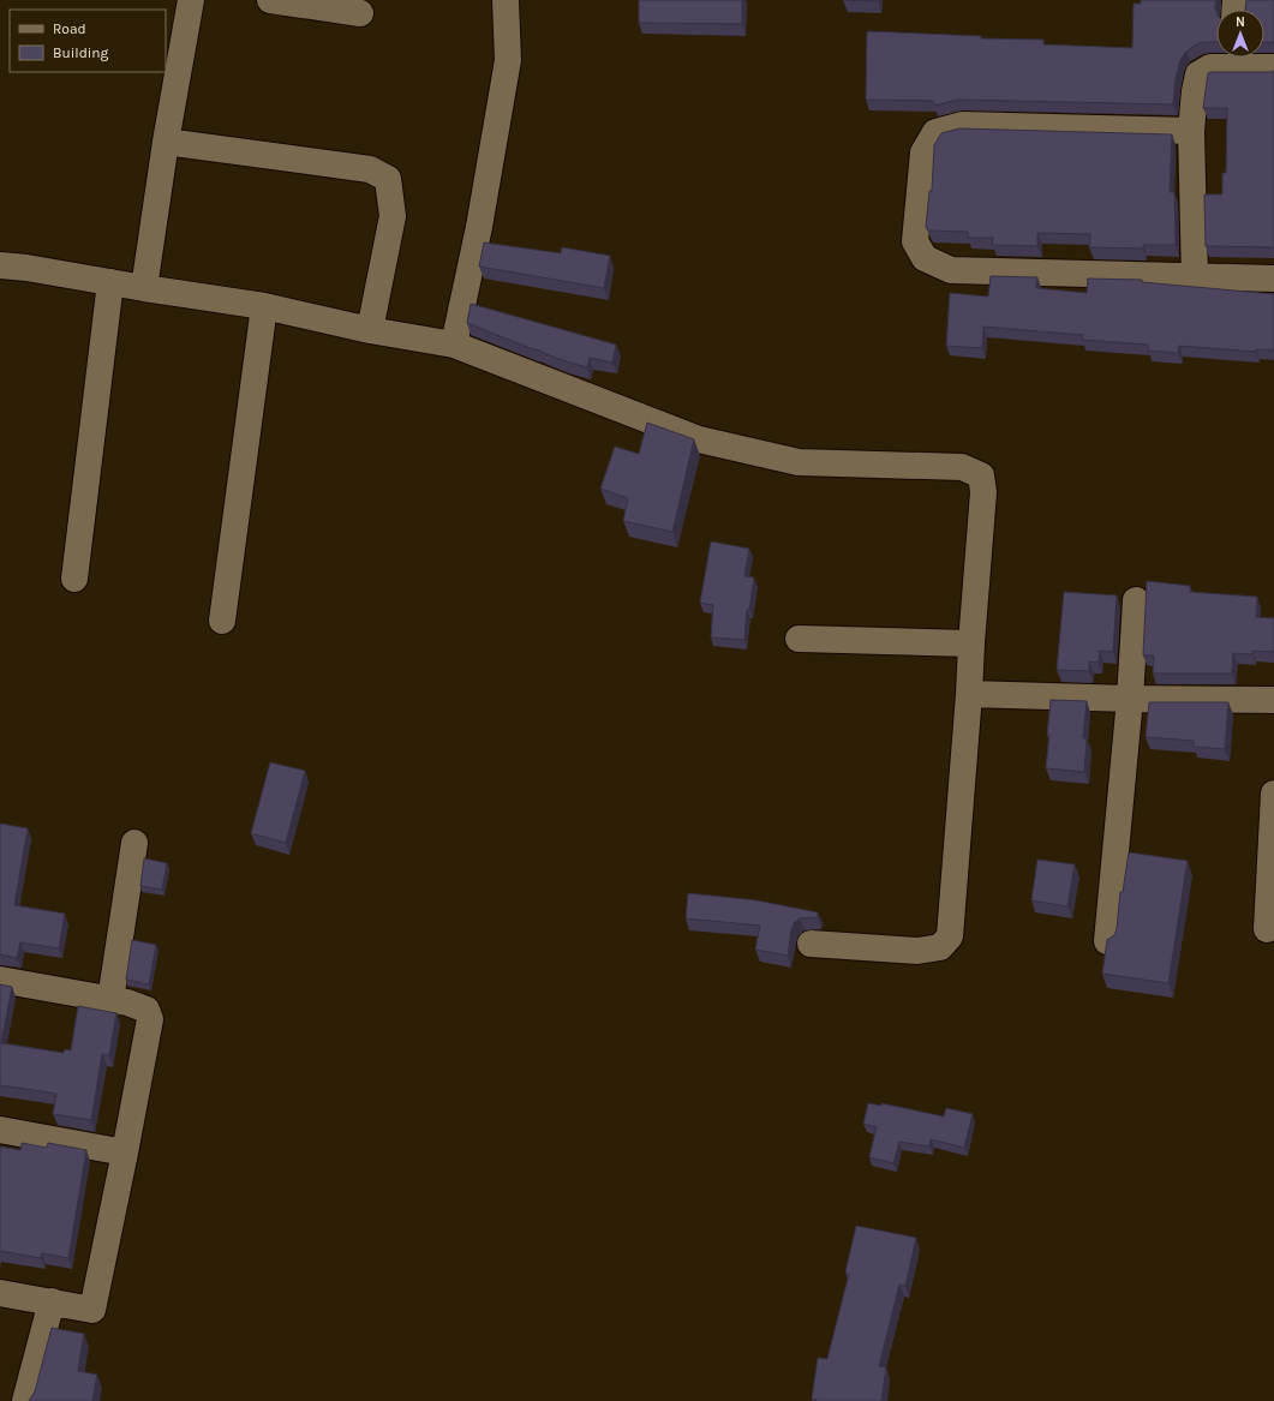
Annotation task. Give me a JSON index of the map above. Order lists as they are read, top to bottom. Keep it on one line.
{"legend":["Road","Building"],"north":"top"}
